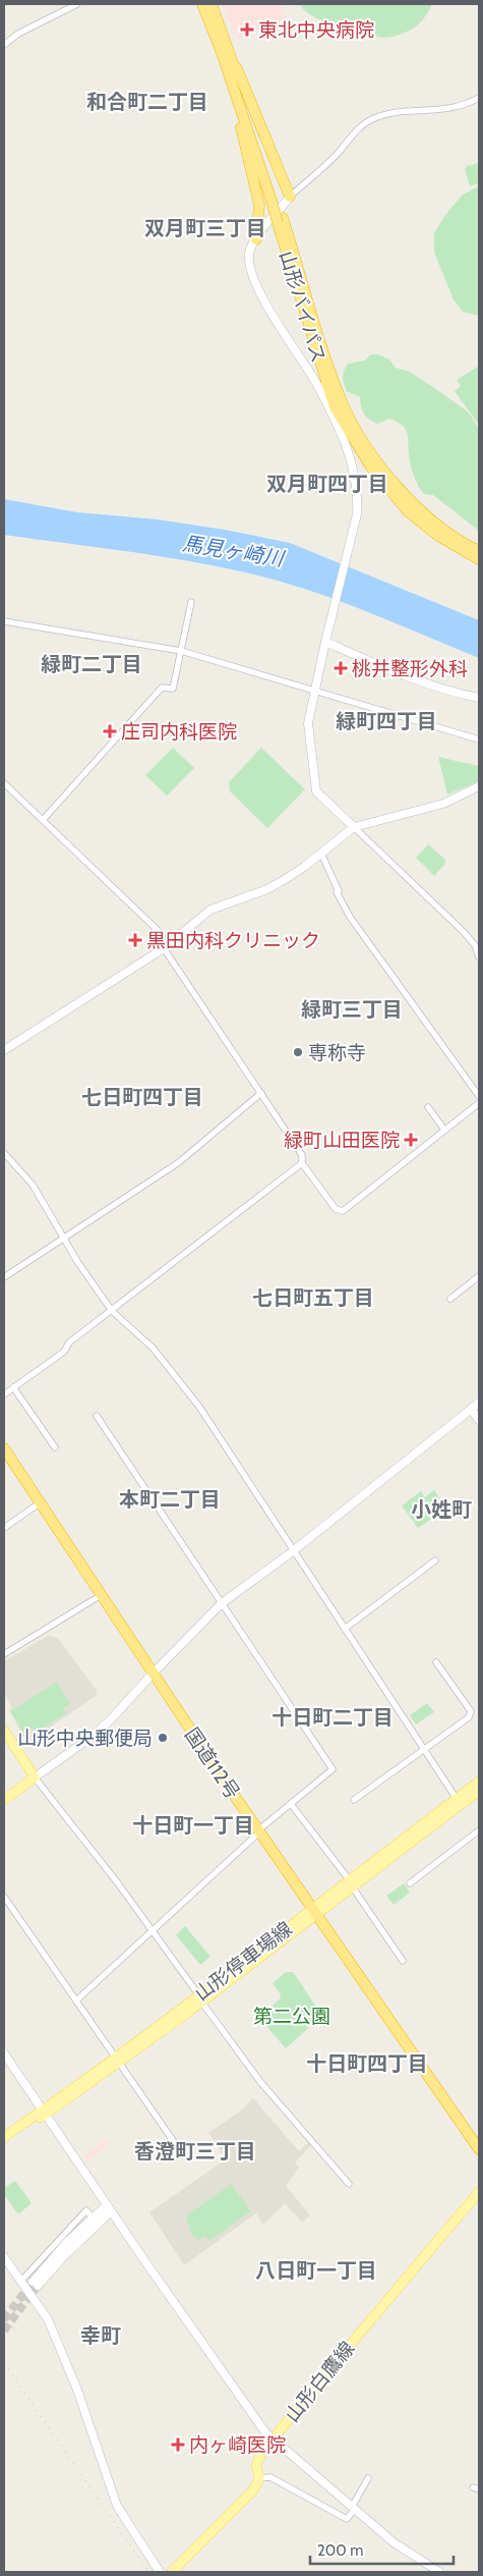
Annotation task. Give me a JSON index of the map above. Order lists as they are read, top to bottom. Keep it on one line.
{"streets":{"highway":["山形バイパス","国道112号"],"main road":["山形停車場線","山形白鷹線"]},"crossings":[["国道112号","山形停車場線"]],"districts":["和合町二丁目","双月町三丁目","双月町四丁目","緑町二丁目","緑町四丁目","緑町三丁目","七日町四丁目","七日町五丁目","本町二丁目","小姓町","十日町二丁目","十日町一丁目","十日町四丁目","香澄町三丁目","八日町一丁目","幸町"],"water":["馬見ヶ崎川"],"parks":["第二公園"],"places":{"health":["東北中央病院","桃井整形外科","庄司内科医院","黒田内科クリニック","緑町山田医院","内ヶ崎医院"],"other":["専称寺","山形中央郵便局"]},"scale_bar":"200 m"}
